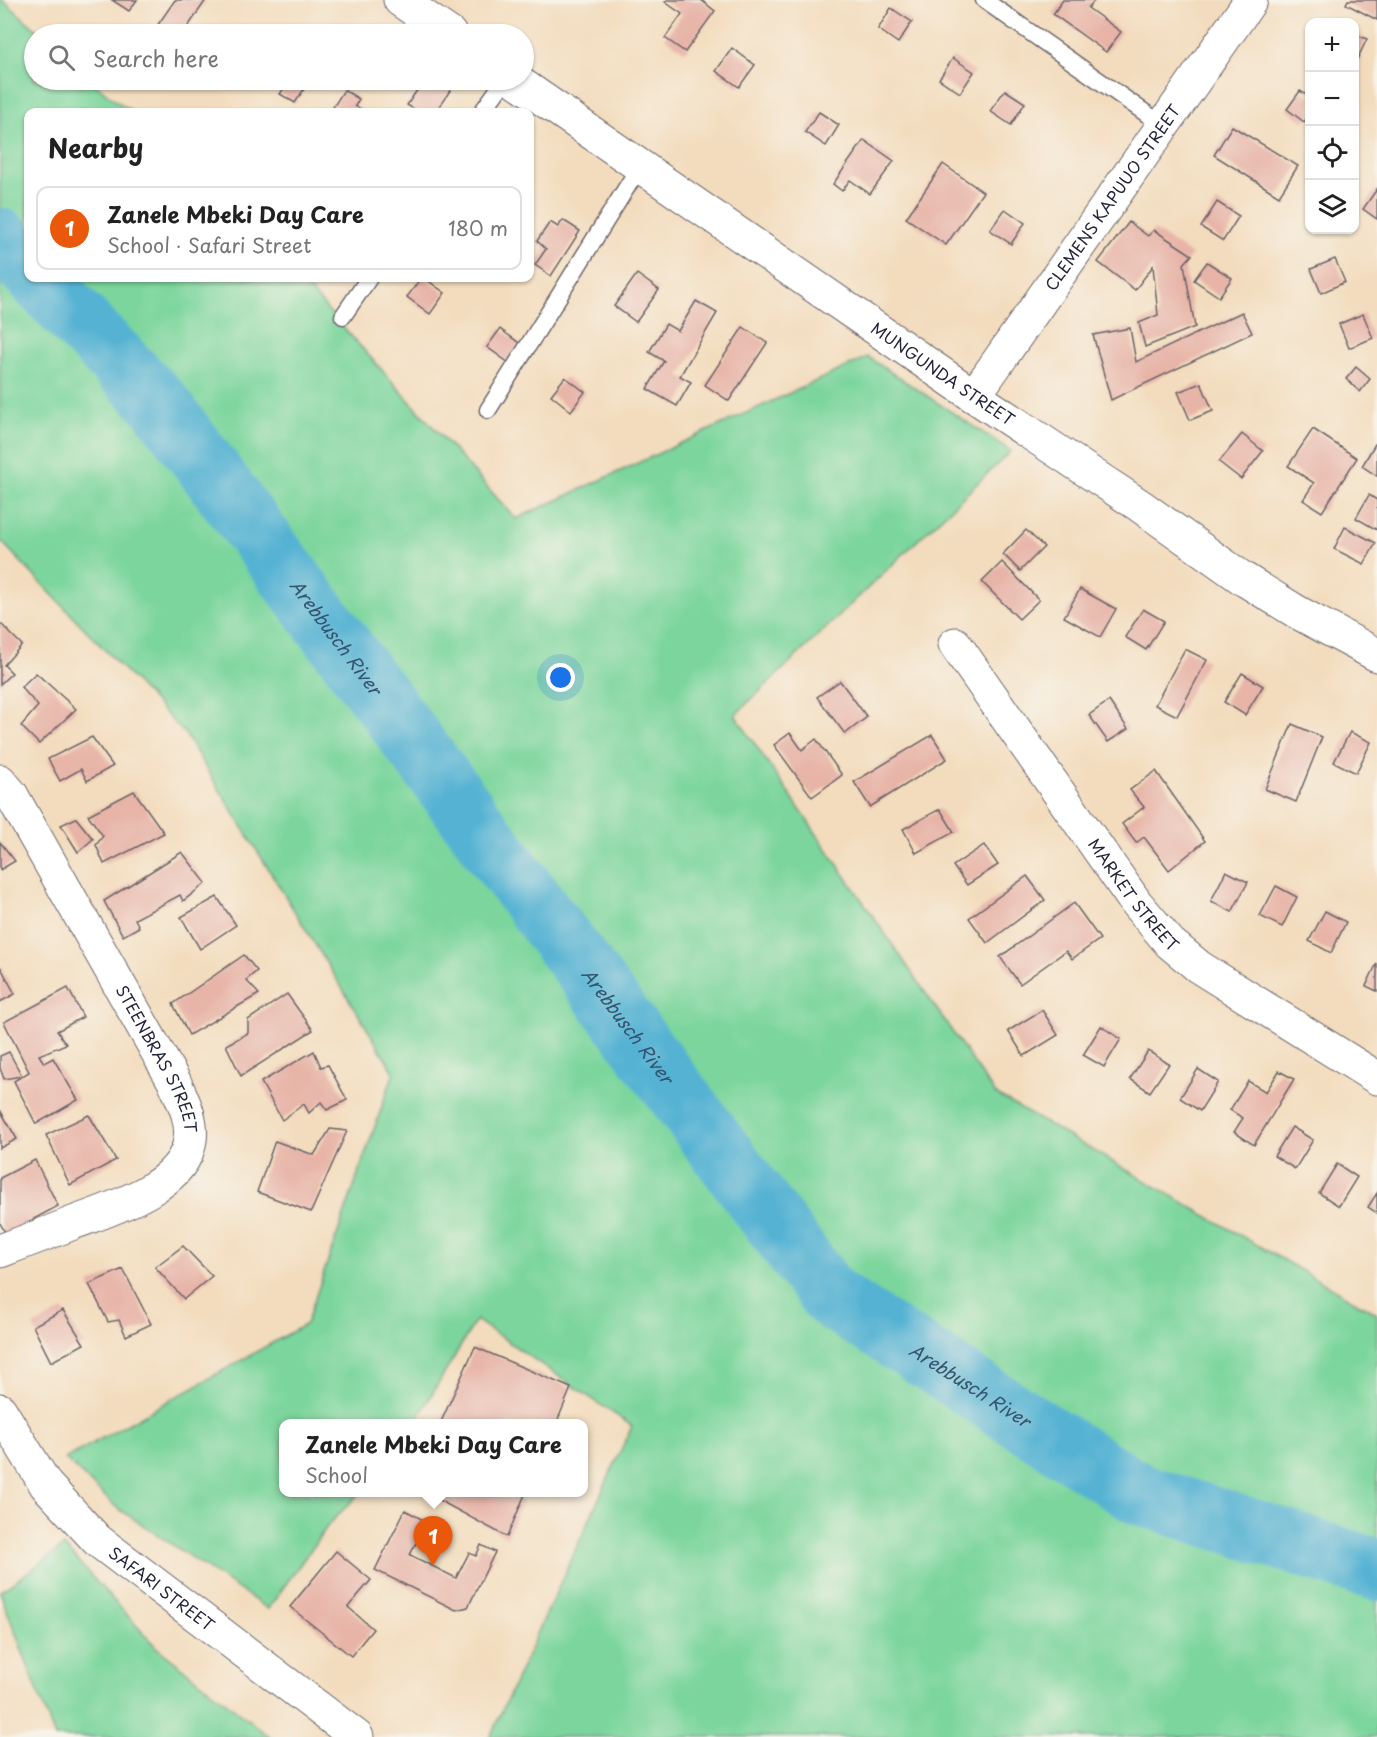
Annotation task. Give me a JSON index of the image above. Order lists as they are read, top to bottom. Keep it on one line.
{"streets":{"street":["CLEMENS KAPUUO STREET","MUNGUNDA STREET","MARKET STREET","STEENBRAS STREET","SAFARI STREET"]},"crossings":[["CLEMENS KAPUUO STREET","MUNGUNDA STREET"]],"water":["Arebbusch River"],"page":{"map_buttons":["+","−"],"search":"Search here","heading":"Nearby","list":[{"mark":"1","name":"Zanele Mbeki Day Care","note":"School · Safari Street","value":"180 m"}],"popup":["Zanele Mbeki Day Care","School"],"pins":"1"}}
